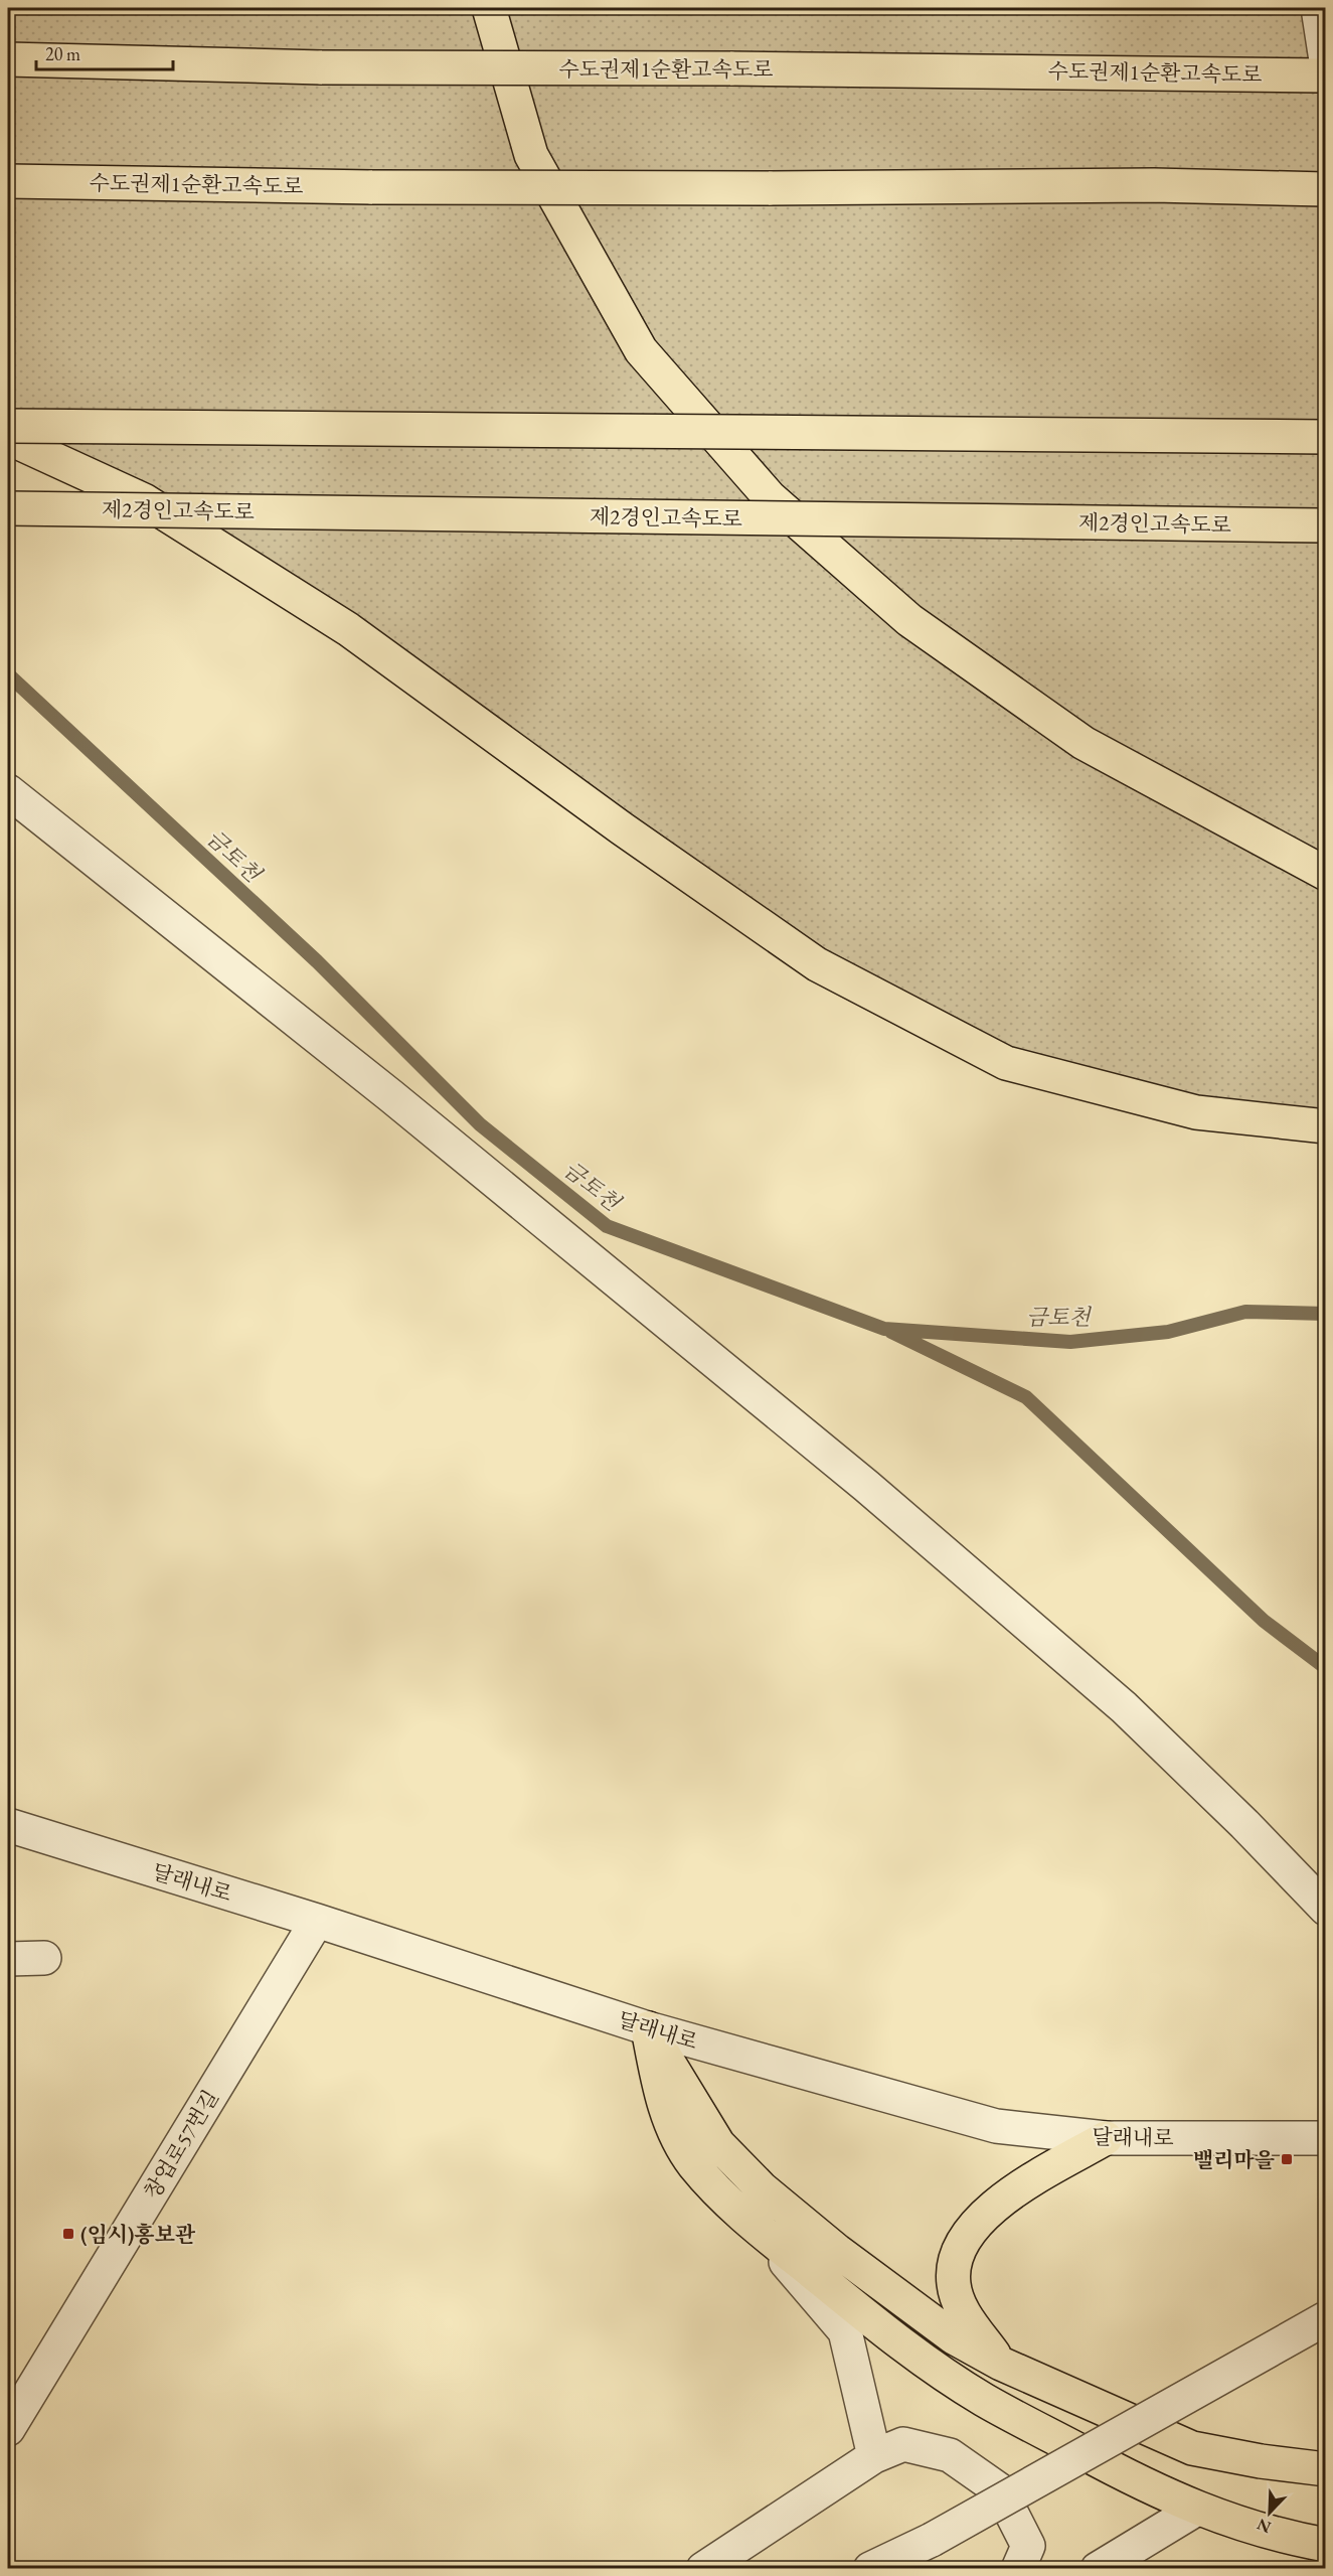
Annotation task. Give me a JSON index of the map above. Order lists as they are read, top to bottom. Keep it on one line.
{"streets":{"highway":["수도권제1순환고속도로","제2경인고속도로"],"street":["달래내로","창업로57번길"]},"crossings":[["달래내로","창업로57번길"]],"water":["금토천"],"places":{"transit":["밸리마을","(임시)홍보관"]},"scale_bar":"20 m","north":"bottom left"}
